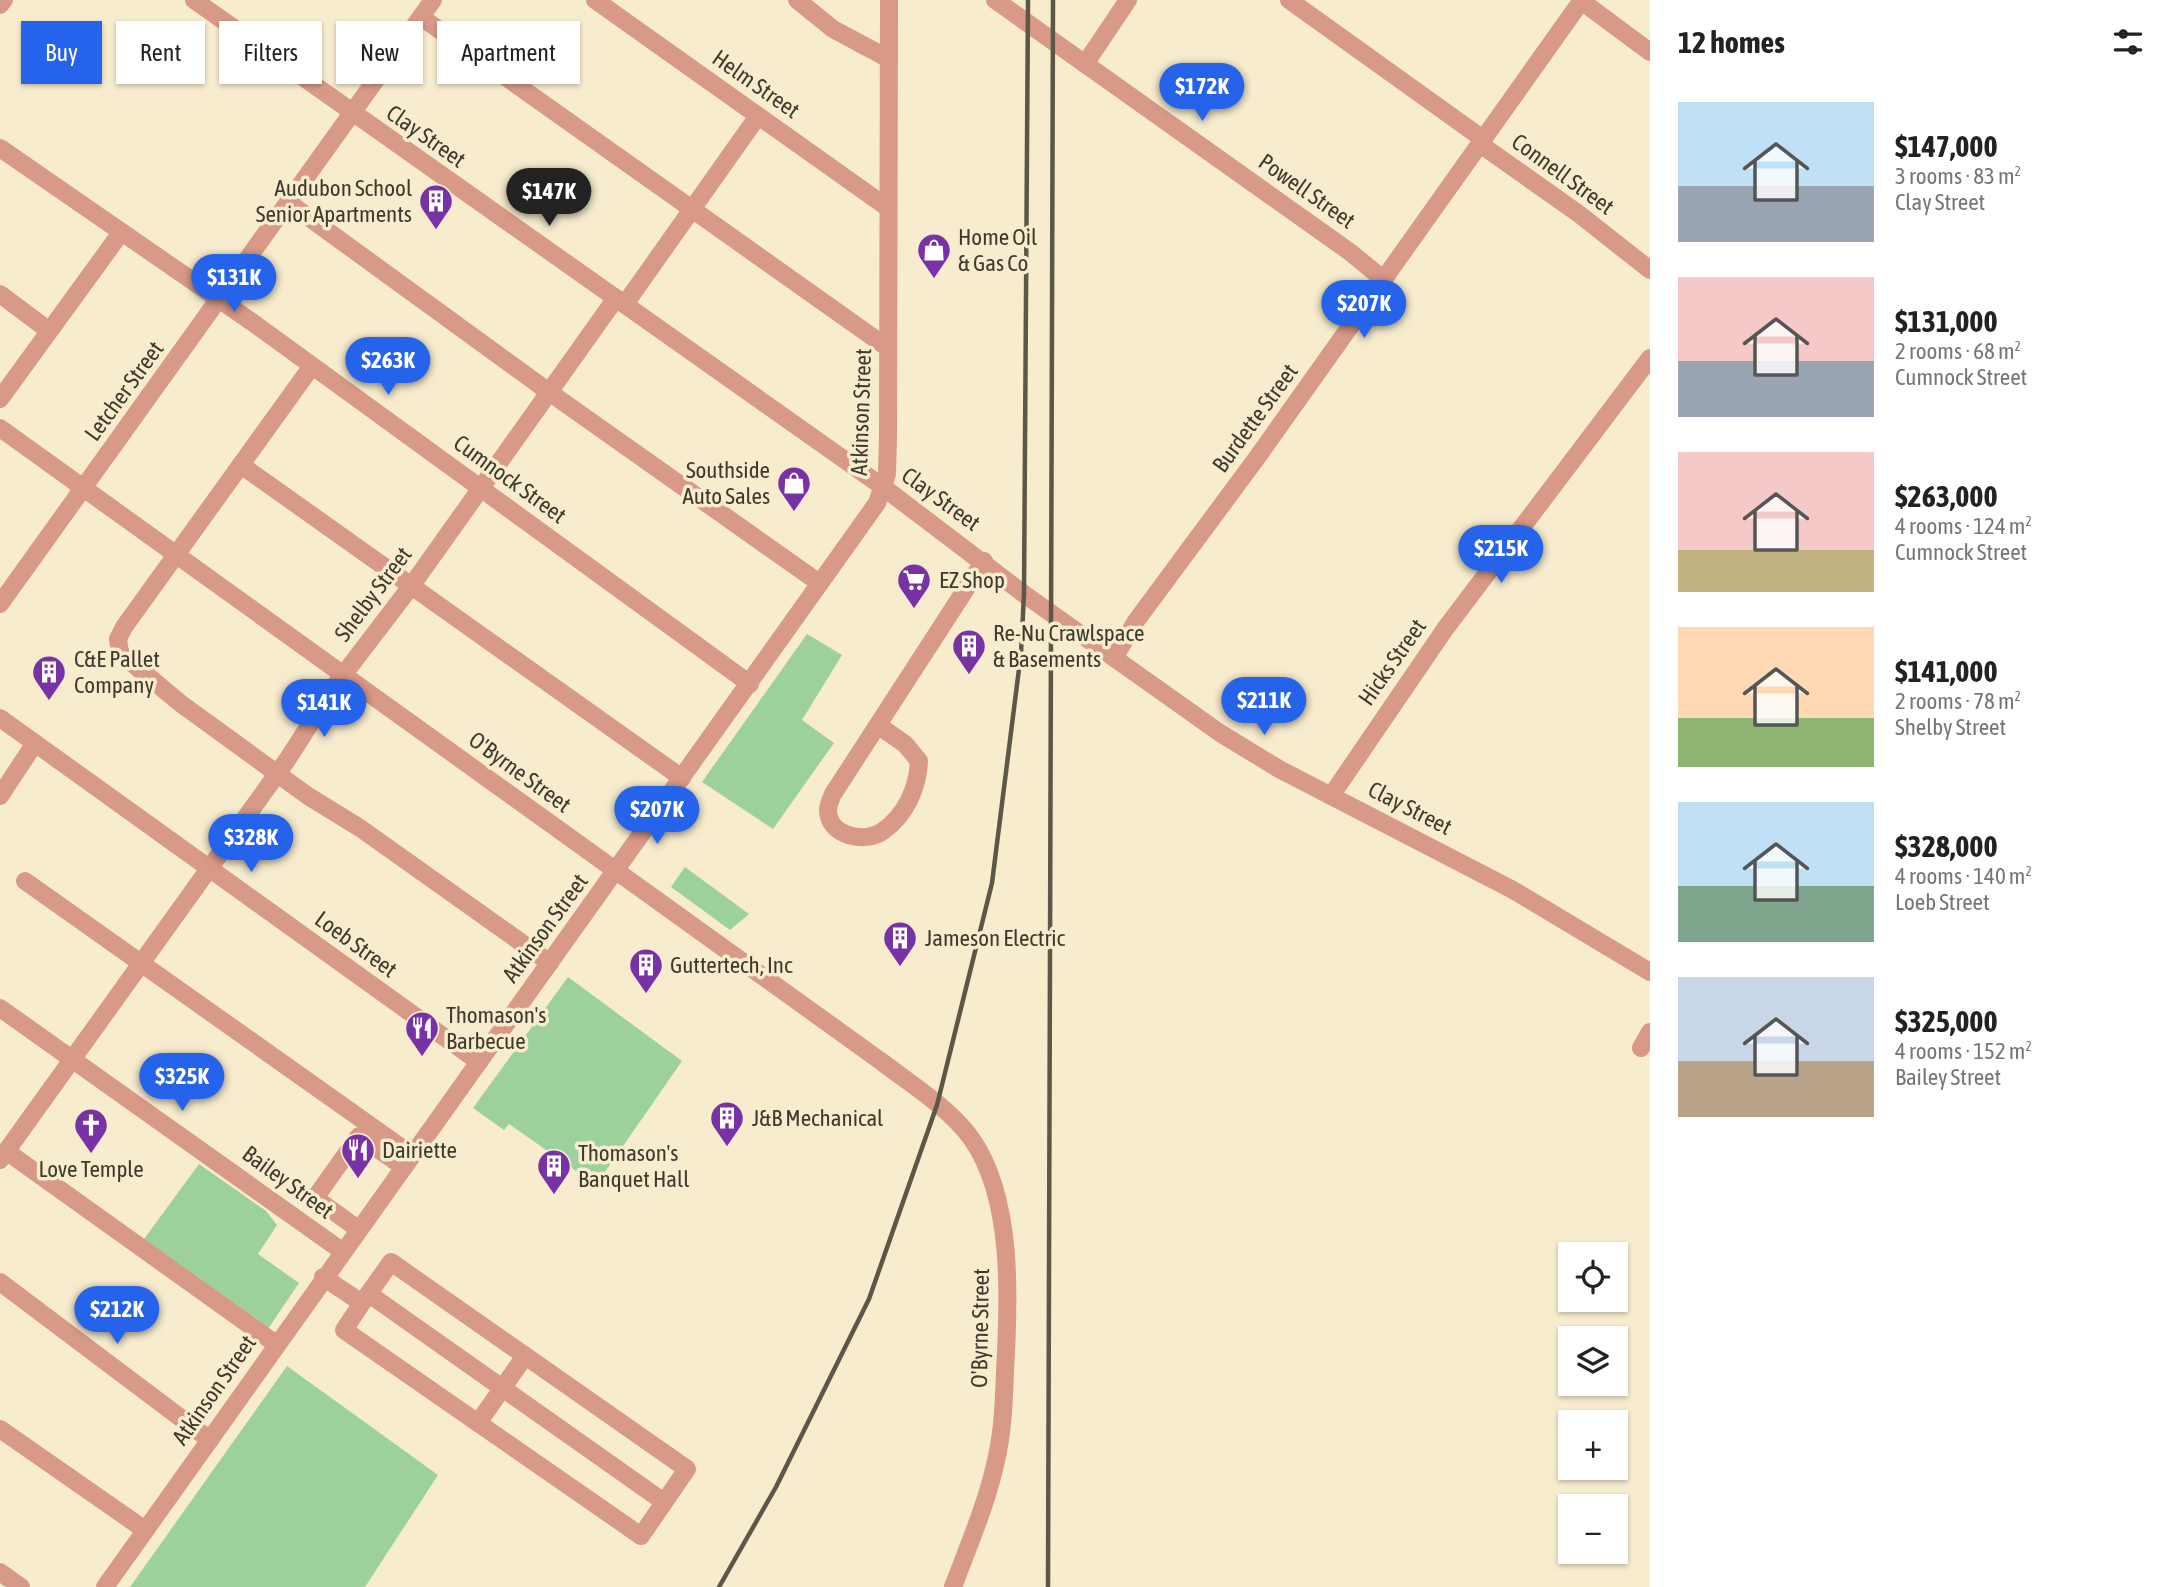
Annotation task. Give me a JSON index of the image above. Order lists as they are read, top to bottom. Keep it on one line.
{"streets":{"street":["Helm Street","Clay Street","Connell Street","Powell Street","Letcher Street","Atkinson Street","Burdette Street","Cumnock Street","Shelby Street","Hicks Street","O'Byrne Street","Loeb Street","Bailey Street"]},"crossings":[["Helm Street","Atkinson Street"],["Helm Street","Shelby Street"],["Clay Street","Letcher Street"],["Clay Street","Atkinson Street"],["Clay Street","Burdette Street"],["Clay Street","Shelby Street"],["Clay Street","Hicks Street"],["Connell Street","Burdette Street"],["Powell Street","Burdette Street"],["Letcher Street","Cumnock Street"],["Letcher Street","O'Byrne Street"],["Atkinson Street","Cumnock Street"],["Atkinson Street","O'Byrne Street"],["Atkinson Street","Loeb Street"],["Atkinson Street","Bailey Street"],["Cumnock Street","Shelby Street"],["Shelby Street","O'Byrne Street"],["Shelby Street","Loeb Street"],["Shelby Street","Bailey Street"]],"places":{"building":["Audubon School Senior Apartments","Re-Nu Crawlspace & Basements","C&E Pallet Company","Jameson Electric","Guttertech, Inc","J&B Mechanical","Thomason's Banquet Hall"],"shop":["Home Oil & Gas Co","Southside Auto Sales"],"supermarket":["EZ Shop"],"restaurant":["Thomason's Barbecue","Dairiette"],"church":["Love Temple"]},"page":{"heading":"12 homes","chip":["Buy","Rent","Filters","New","Apartment"],"price":["$172K","$147K","$131K","$207K","$263K","$215K","$211K","$141K","$207K","$328K","$325K","$212K"],"list":[{"name":"$147,000","note":"3 rooms · 83 m² · Clay Street"},{"name":"$131,000","note":"2 rooms · 68 m² · Cumnock Street"},{"name":"$263,000","note":"4 rooms · 124 m² · Cumnock Street"},{"name":"$141,000","note":"2 rooms · 78 m² · Shelby Street"},{"name":"$328,000","note":"4 rooms · 140 m² · Loeb Street"},{"name":"$325,000","note":"4 rooms · 152 m² · Bailey Street"}],"map_buttons":["+","−"]}}
